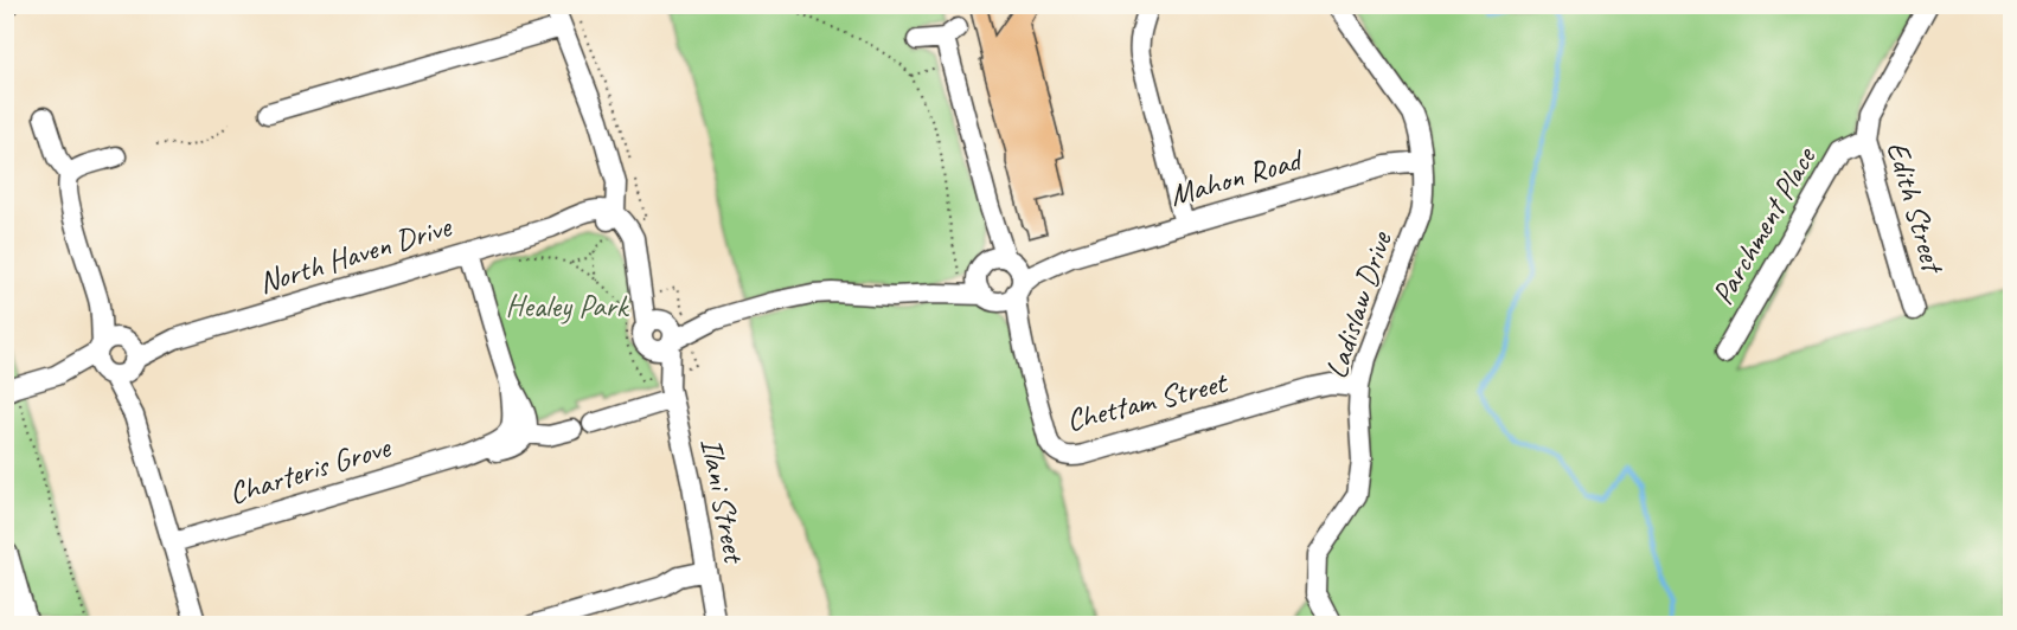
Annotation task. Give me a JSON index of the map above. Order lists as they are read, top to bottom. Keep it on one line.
{"streets":{"street":["Mahon Road","Edith Street","Parchment Place","North Haven Drive","Ladislaw Drive","Chettam Street","Charteris Grove","Ilani Street"]},"crossings":[["Mahon Road","Ladislaw Drive"],["Mahon Road","Chettam Street"],["Mahon Road","Ilani Street"],["Edith Street","Parchment Place"],["North Haven Drive","Charteris Grove"],["North Haven Drive","Ilani Street"],["Ladislaw Drive","Chettam Street"]],"parks":["Healey Park"]}
